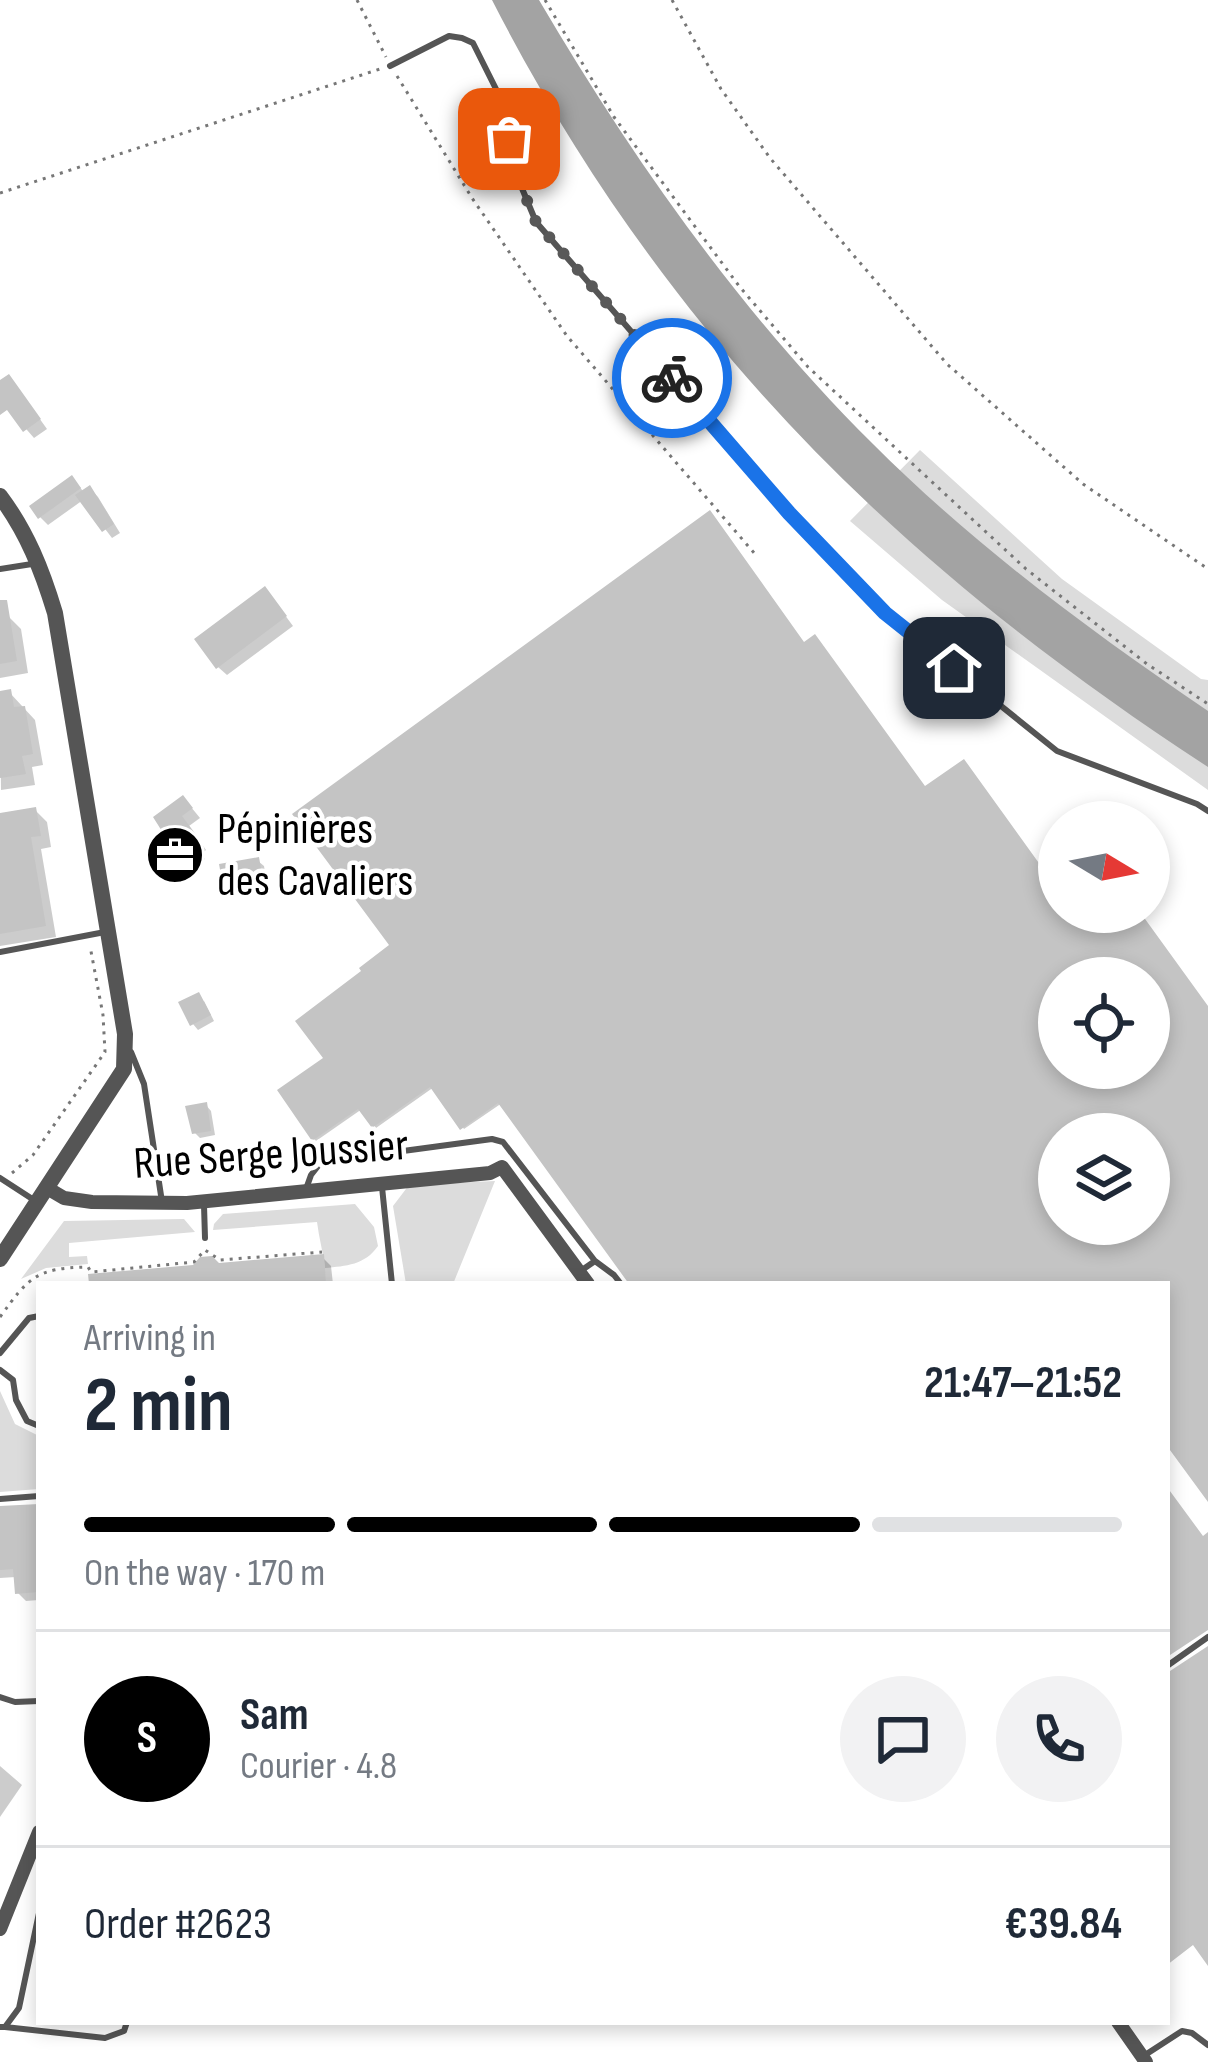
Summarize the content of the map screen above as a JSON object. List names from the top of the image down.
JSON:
{
  "streets": {
    "street": ["Rue Serge Joussier"]
  },
  "places": {
    "office": ["Pépinières des Cavaliers"]
  },
  "north": "right",
  "page": {
    "heading": ["2 min", "Arriving in", "21:47–21:52"],
    "panel": [
      "Sam",
      "Courier · 4.8",
      "Order #2623",
      "€39.84"
    ],
    "bar": "On the way · 170 m",
    "round": "S"
  }
}
